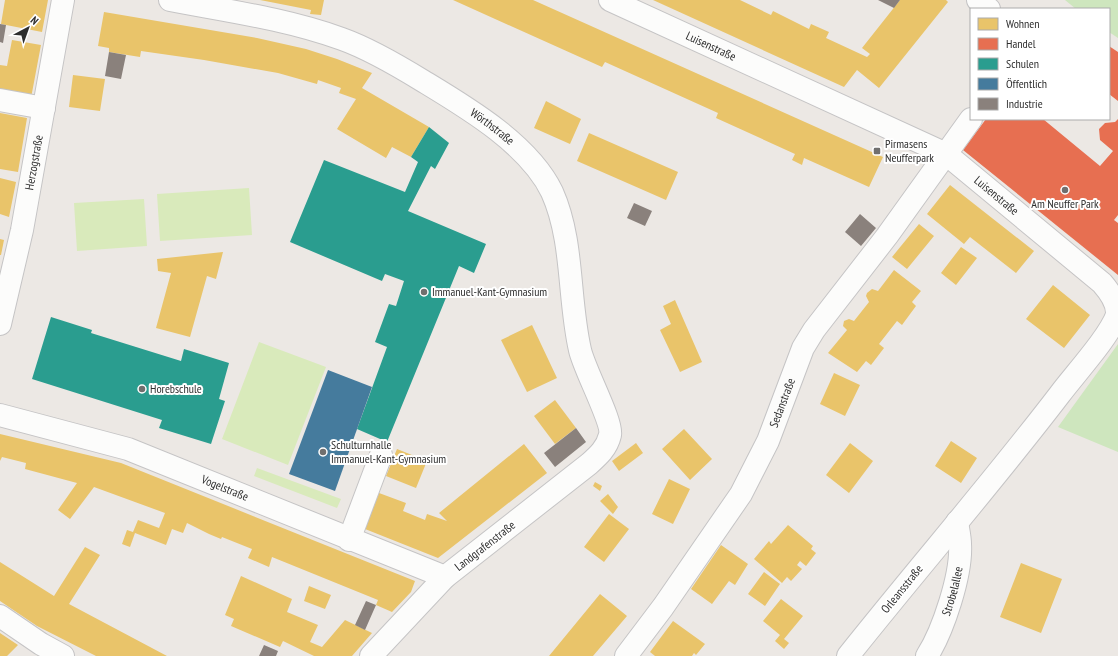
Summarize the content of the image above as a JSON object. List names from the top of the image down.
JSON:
{
  "streets": {
    "street": [
      "Luisenstraße",
      "Wörthstraße",
      "Herzogstraße",
      "Sedanstraße",
      "Vogelstraße",
      "Landgrafenstraße",
      "Orleansstraße",
      "Strobelallee"
    ]
  },
  "crossings": [
    ["Luisenstraße", "Sedanstraße"],
    ["Luisenstraße", "Orleansstraße"],
    ["Luisenstraße", "Strobelallee"],
    ["Wörthstraße", "Landgrafenstraße"],
    ["Vogelstraße", "Landgrafenstraße"],
    ["Orleansstraße", "Strobelallee"]
  ],
  "places": {
    "transit": ["Pirmasens Neufferpark"],
    "other": [
      "Am Neuffer Park",
      "Immanuel-Kant-Gymnasium",
      "Horebschule",
      "Schulturnhalle Immanuel-Kant-Gymnasium"
    ]
  },
  "legend": [
    "Wohnen",
    "Handel",
    "Schulen",
    "Öffentlich",
    "Industrie"
  ],
  "north": "top right"
}
